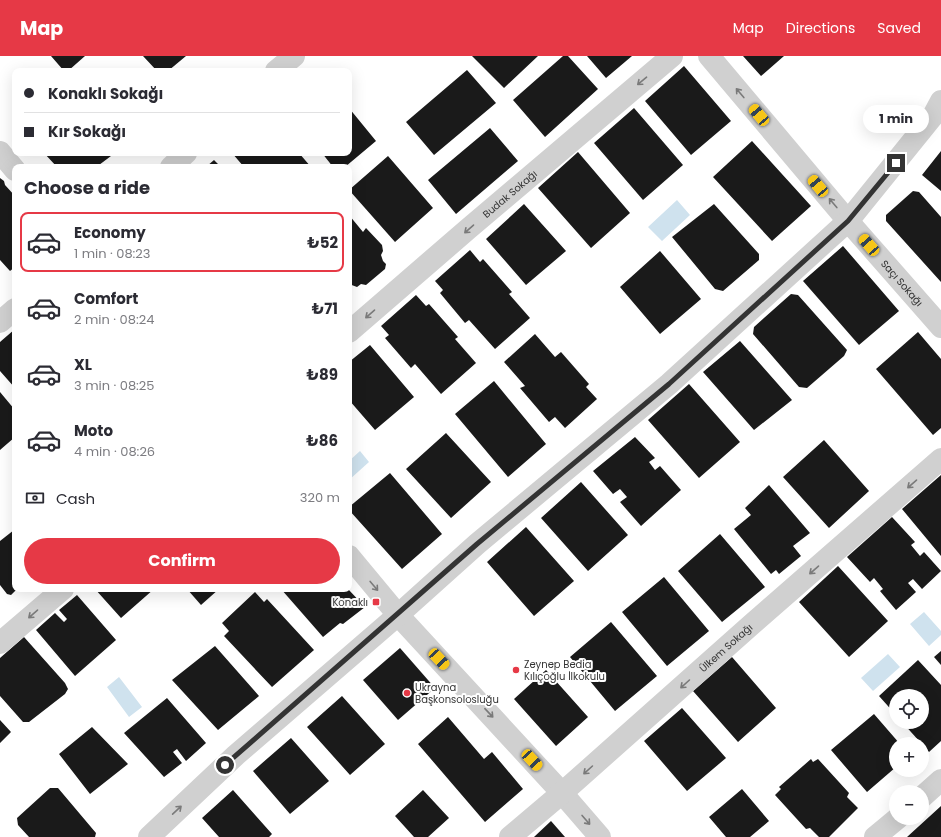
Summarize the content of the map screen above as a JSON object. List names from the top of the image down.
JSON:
{
  "streets": {
    "street": ["Budak Sokağı", "Saçı Sokağı", "Ülkem Sokağı"]
  },
  "one_way": ["Budak Sokağı", "Saçı Sokağı", "Ülkem Sokağı"],
  "places": {
    "transit": ["Konaklı"],
    "other": ["Zeynep Bedia Kılıçoğlu İlkokulu", "Ukrayna Başkonsolosluğu"]
  },
  "page": {
    "header": "Map",
    "nav": ["Map", "Directions", "Saved"],
    "banner": ["Konaklı Sokağı", "Kır Sokağı"],
    "bubble": "1 min",
    "heading": "Choose a ride",
    "list": [
      {
        "name": "Economy",
        "note": "1 min · 08:23",
        "value": "₺52"
      },
      {
        "name": "Comfort",
        "note": "2 min · 08:24",
        "value": "₺71"
      },
      {
        "name": "XL",
        "note": "3 min · 08:25",
        "value": "₺89"
      },
      {
        "name": "Moto",
        "note": "4 min · 08:26",
        "value": "₺86"
      }
    ],
    "pay": ["Cash", "320 m"],
    "buttons": "Confirm",
    "map_buttons": ["+", "−"]
  }
}
